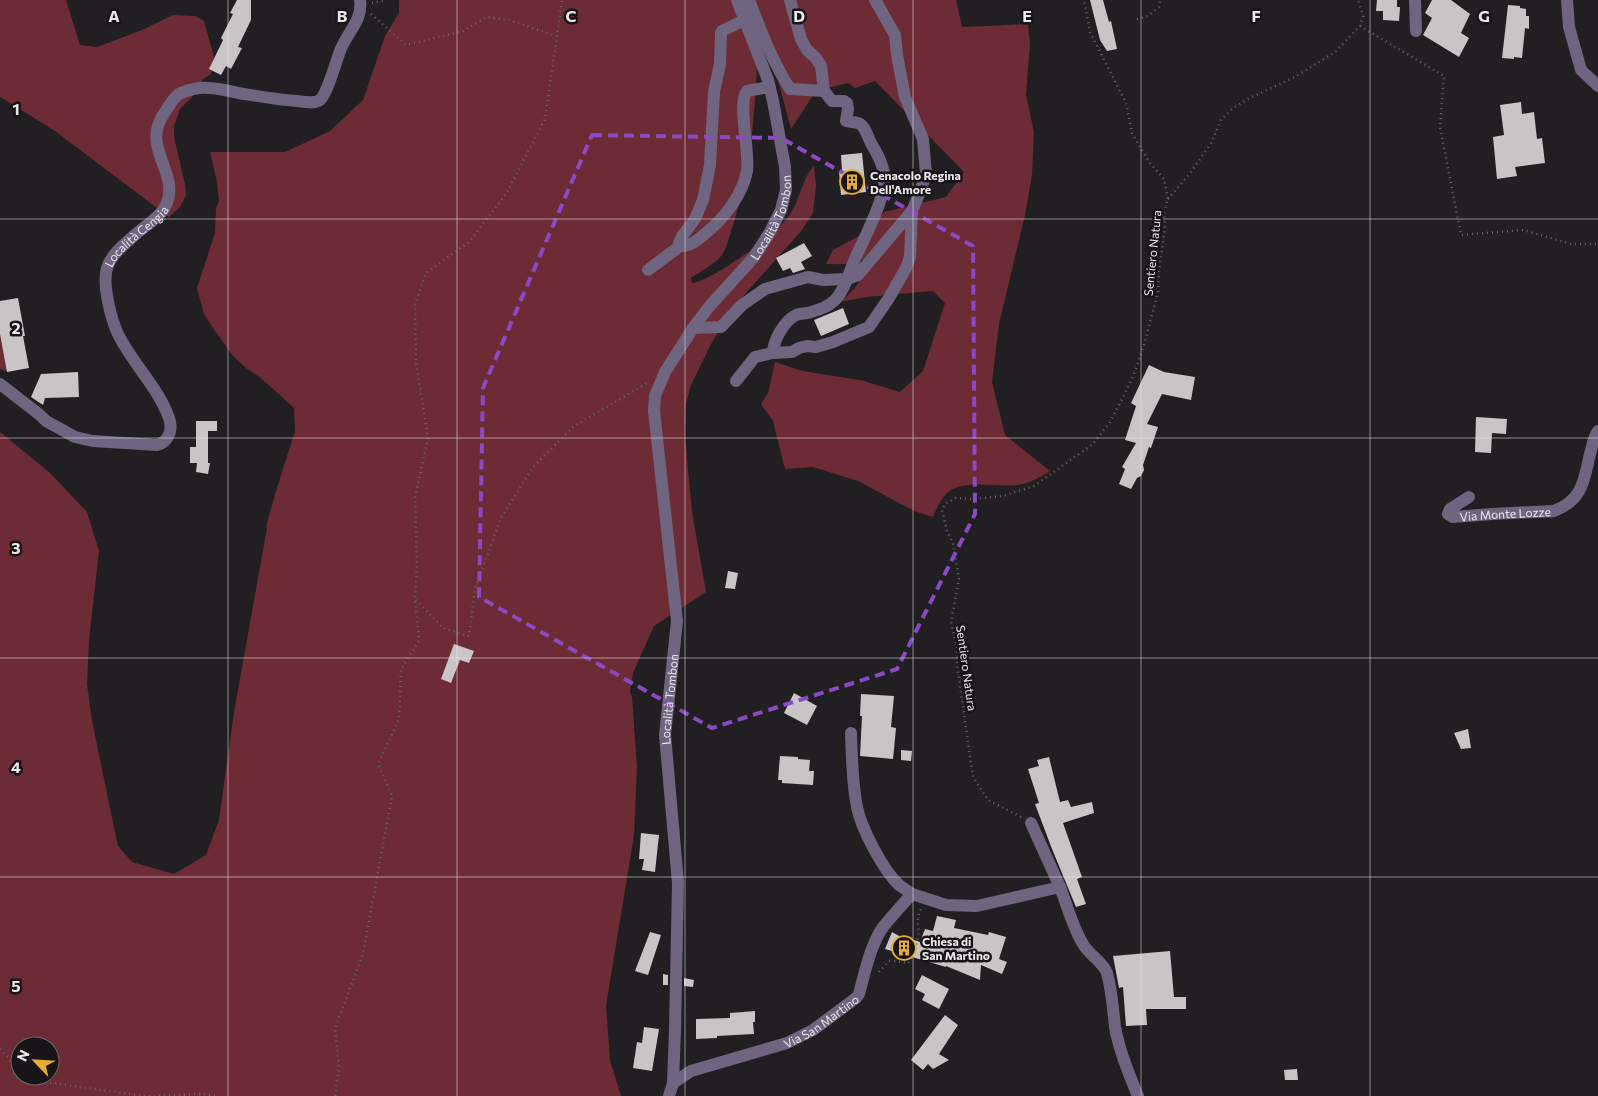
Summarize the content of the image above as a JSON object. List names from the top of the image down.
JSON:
{
  "streets": {
    "street": [
      "Località Tombon",
      "Località Cengia",
      "Via Monte Lozze",
      "Via San Martino"
    ],
    "path": ["Sentiero Natura"]
  },
  "crossings": [
    ["Località Tombon", "Via San Martino"]
  ],
  "places": {
    "building": ["Cenacolo Regina Dell'Amore", "Chiesa di San Martino"]
  },
  "north": "top left",
  "grid": {
    "columns": [
      "A",
      "B",
      "C",
      "D",
      "E",
      "F",
      "G"
    ],
    "rows": [
      "1",
      "2",
      "3",
      "4",
      "5"
    ]
  }
}
